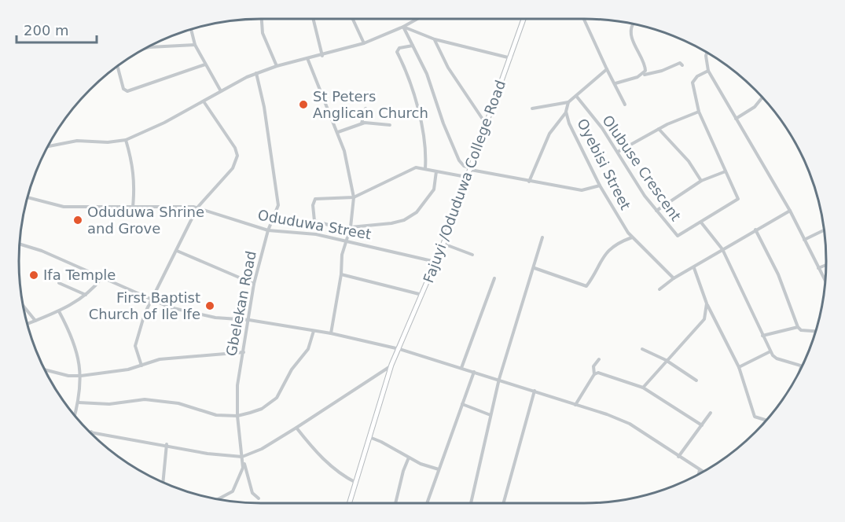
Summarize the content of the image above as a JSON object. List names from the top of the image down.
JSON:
{
  "streets": {
    "main road": ["Fajuyi /Oduduwa College Road"],
    "street": [
      "Oyebisi Street",
      "Olubuse Crescent",
      "Oduduwa Street",
      "Gbelekan Road"
    ]
  },
  "crossings": [
    ["Fajuyi /Oduduwa College Road", "Oduduwa Street"],
    ["Oduduwa Street", "Gbelekan Road"]
  ],
  "places": [
    "St Peters Anglican Church",
    "Oduduwa Shrine and Grove",
    "Ifa Temple",
    "First Baptist Church of Ile Ife"
  ],
  "scale_bar": "200 m"
}
